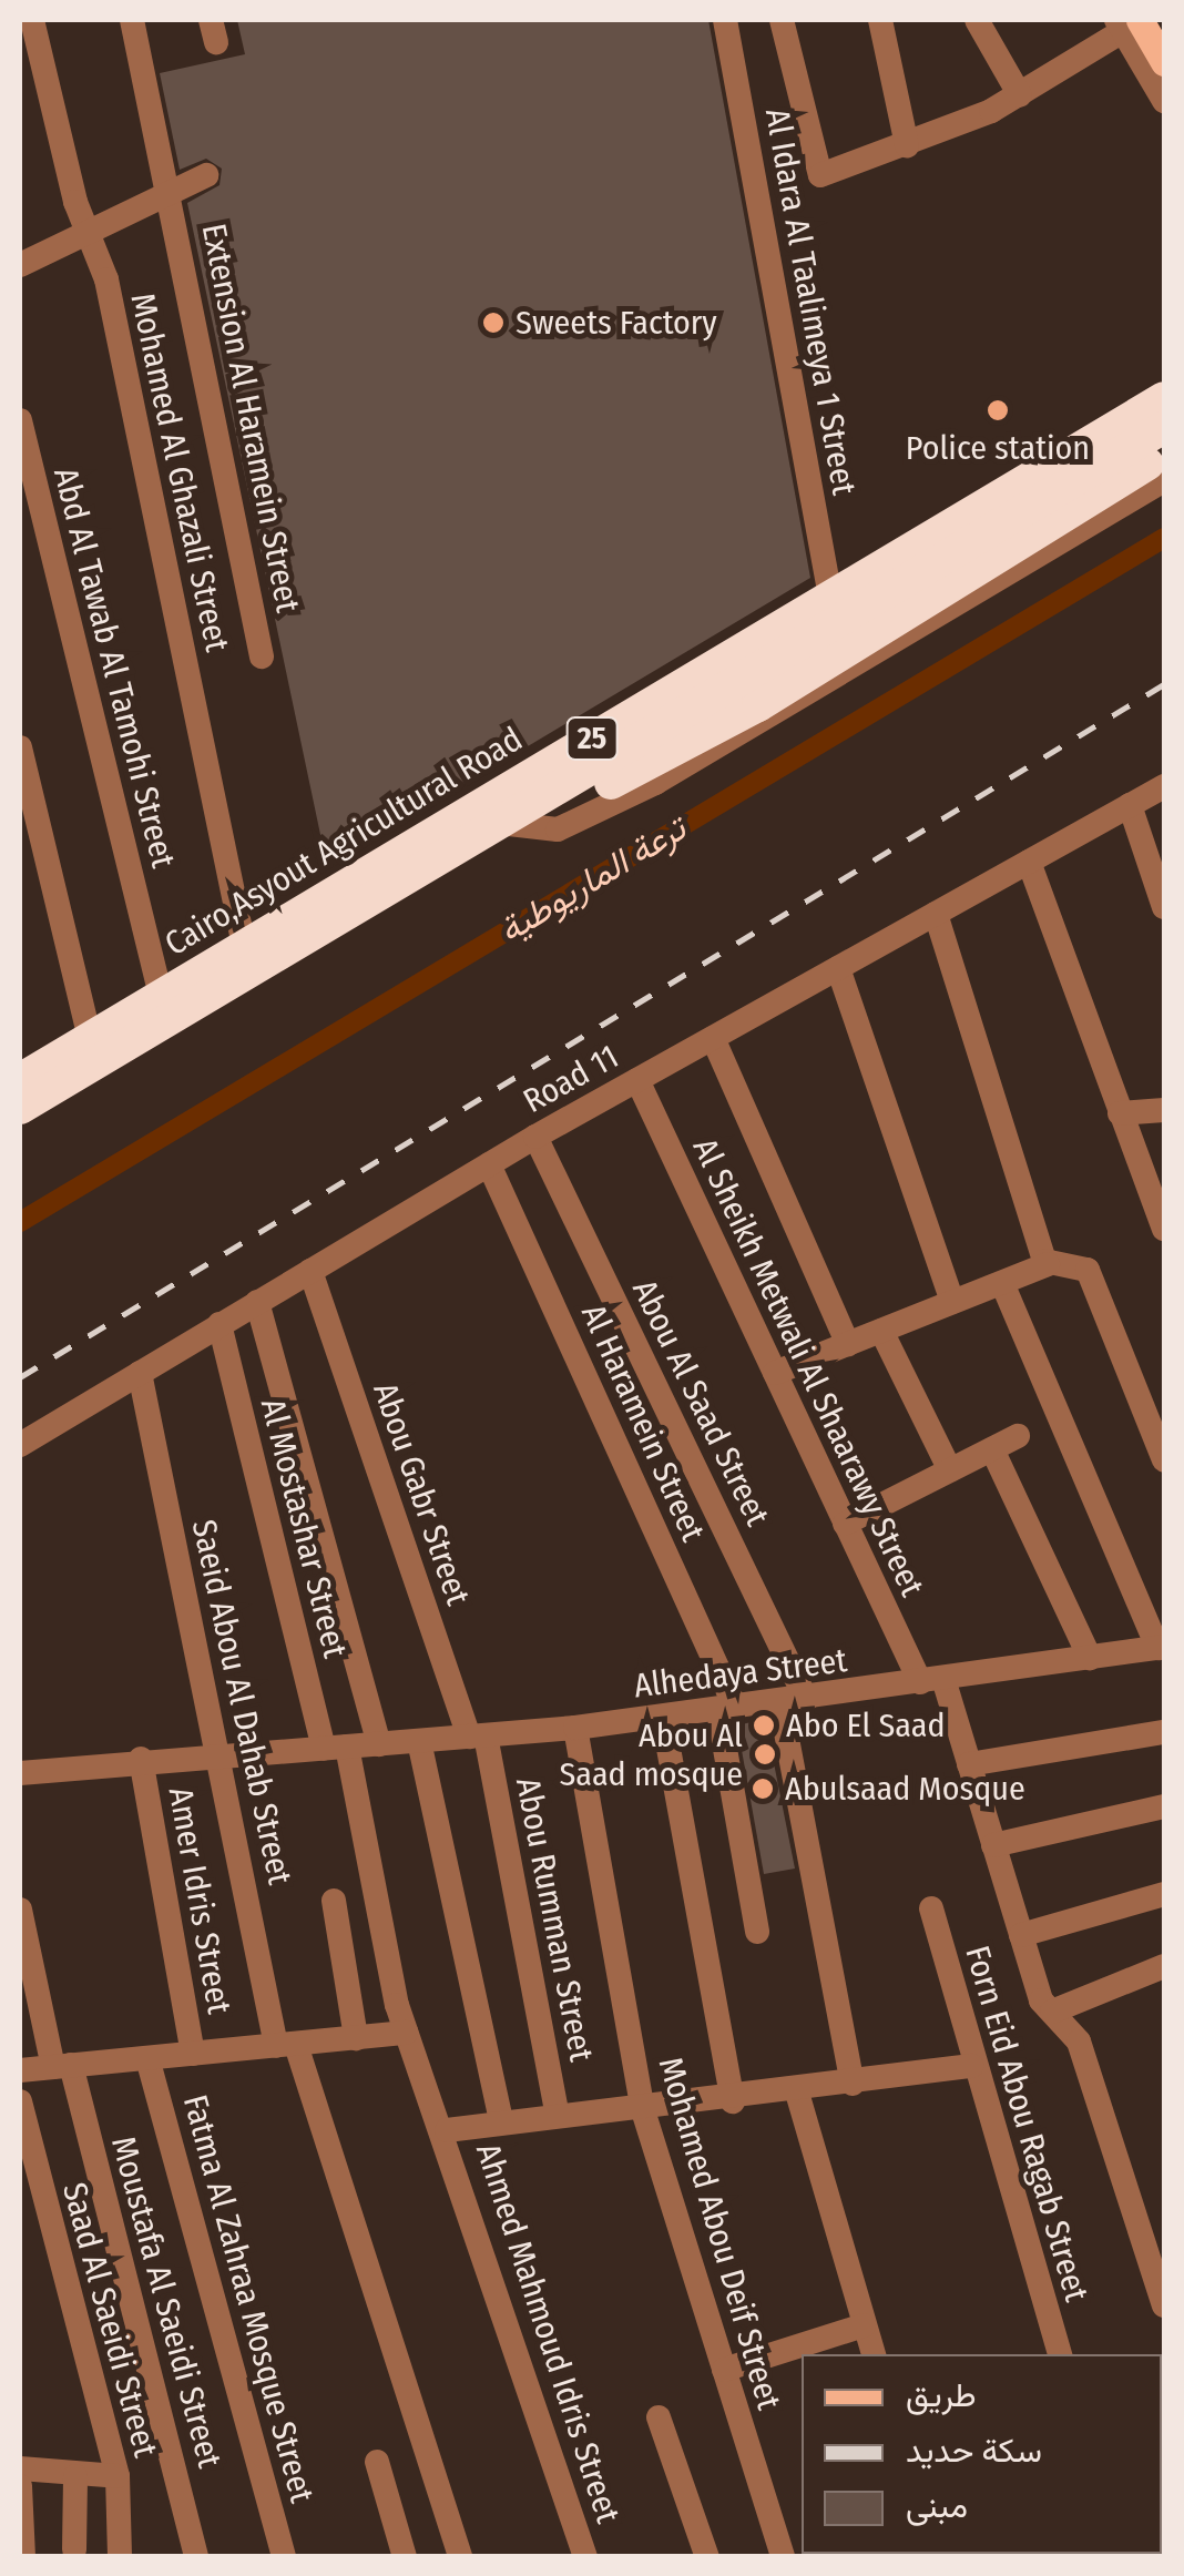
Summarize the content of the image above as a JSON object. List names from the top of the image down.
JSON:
{
  "streets": {
    "highway": ["25", "Cairo,Asyout Agricultural Road"],
    "street": [
      "Al Idara Al Taalimeya 1 Street",
      "Extension Al Haramein Street",
      "Mohamed Al Ghazali Street",
      "Abd Al Tawab Al Tamohi Street",
      "Road 11",
      "Al Sheikh Metwali Al Shaarawy Street",
      "Abou Al Saad Street",
      "Al Haramein Street",
      "Abou Gabr Street",
      "Al Mostashar Street",
      "Alhedaya Street",
      "Saeid Abou Al Dahab Street",
      "Amer Idris Street",
      "Abou Rumman Street",
      "Forn Eid Abou Ragab Street",
      "Mohamed Abou Deif Street",
      "Fatma Al Zahraa Mosque Street",
      "Moustafa Al Saeidi Street",
      "Saad Al Saeidi Street",
      "Ahmed Mahmoud Idris Street"
    ]
  },
  "crossings": [
    ["Al Idara Al Taalimeya 1 Street", "Cairo,Asyout Agricultural Road"],
    ["Mohamed Al Ghazali Street", "Cairo,Asyout Agricultural Road"],
    ["Abd Al Tawab Al Tamohi Street", "Cairo,Asyout Agricultural Road"],
    ["Road 11", "Al Sheikh Metwali Al Shaarawy Street"],
    ["Road 11", "Abou Al Saad Street"],
    ["Road 11", "Al Haramein Street"],
    ["Road 11", "Abou Gabr Street"],
    ["Road 11", "Al Mostashar Street"],
    ["Road 11", "Saeid Abou Al Dahab Street"],
    ["Al Sheikh Metwali Al Shaarawy Street", "Alhedaya Street"],
    ["Abou Al Saad Street", "Alhedaya Street"],
    ["Al Haramein Street", "Alhedaya Street"],
    ["Abou Gabr Street", "Alhedaya Street"],
    ["Abou Gabr Street", "Abou Rumman Street"],
    ["Al Mostashar Street", "Alhedaya Street"],
    ["Al Mostashar Street", "Ahmed Mahmoud Idris Street"],
    ["Alhedaya Street", "Saeid Abou Al Dahab Street"],
    ["Alhedaya Street", "Amer Idris Street"],
    ["Alhedaya Street", "Abou Rumman Street"],
    ["Alhedaya Street", "Mohamed Abou Deif Street"]
  ],
  "water": ["ترعة الماريوطية"],
  "places": [
    "Sweets Factory",
    "Police station",
    "Abo El Saad",
    "Abou Al Saad mosque",
    "Abulsaad Mosque"
  ],
  "legend": ["طريق", "سكة حديد", "مبنى"]
}
